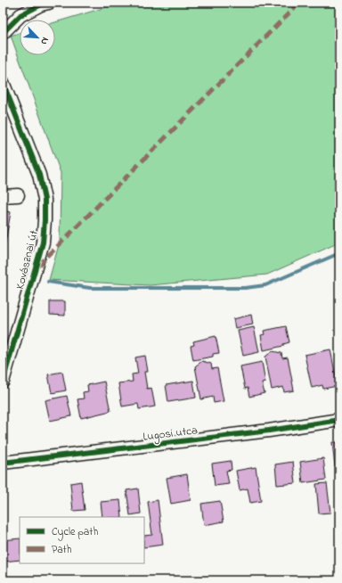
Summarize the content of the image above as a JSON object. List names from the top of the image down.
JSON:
{
  "streets": {
    "street": ["Kovásznai út", "Lugosi utca"]
  },
  "legend": ["Cycle path", "Path"],
  "north": "bottom right"
}
